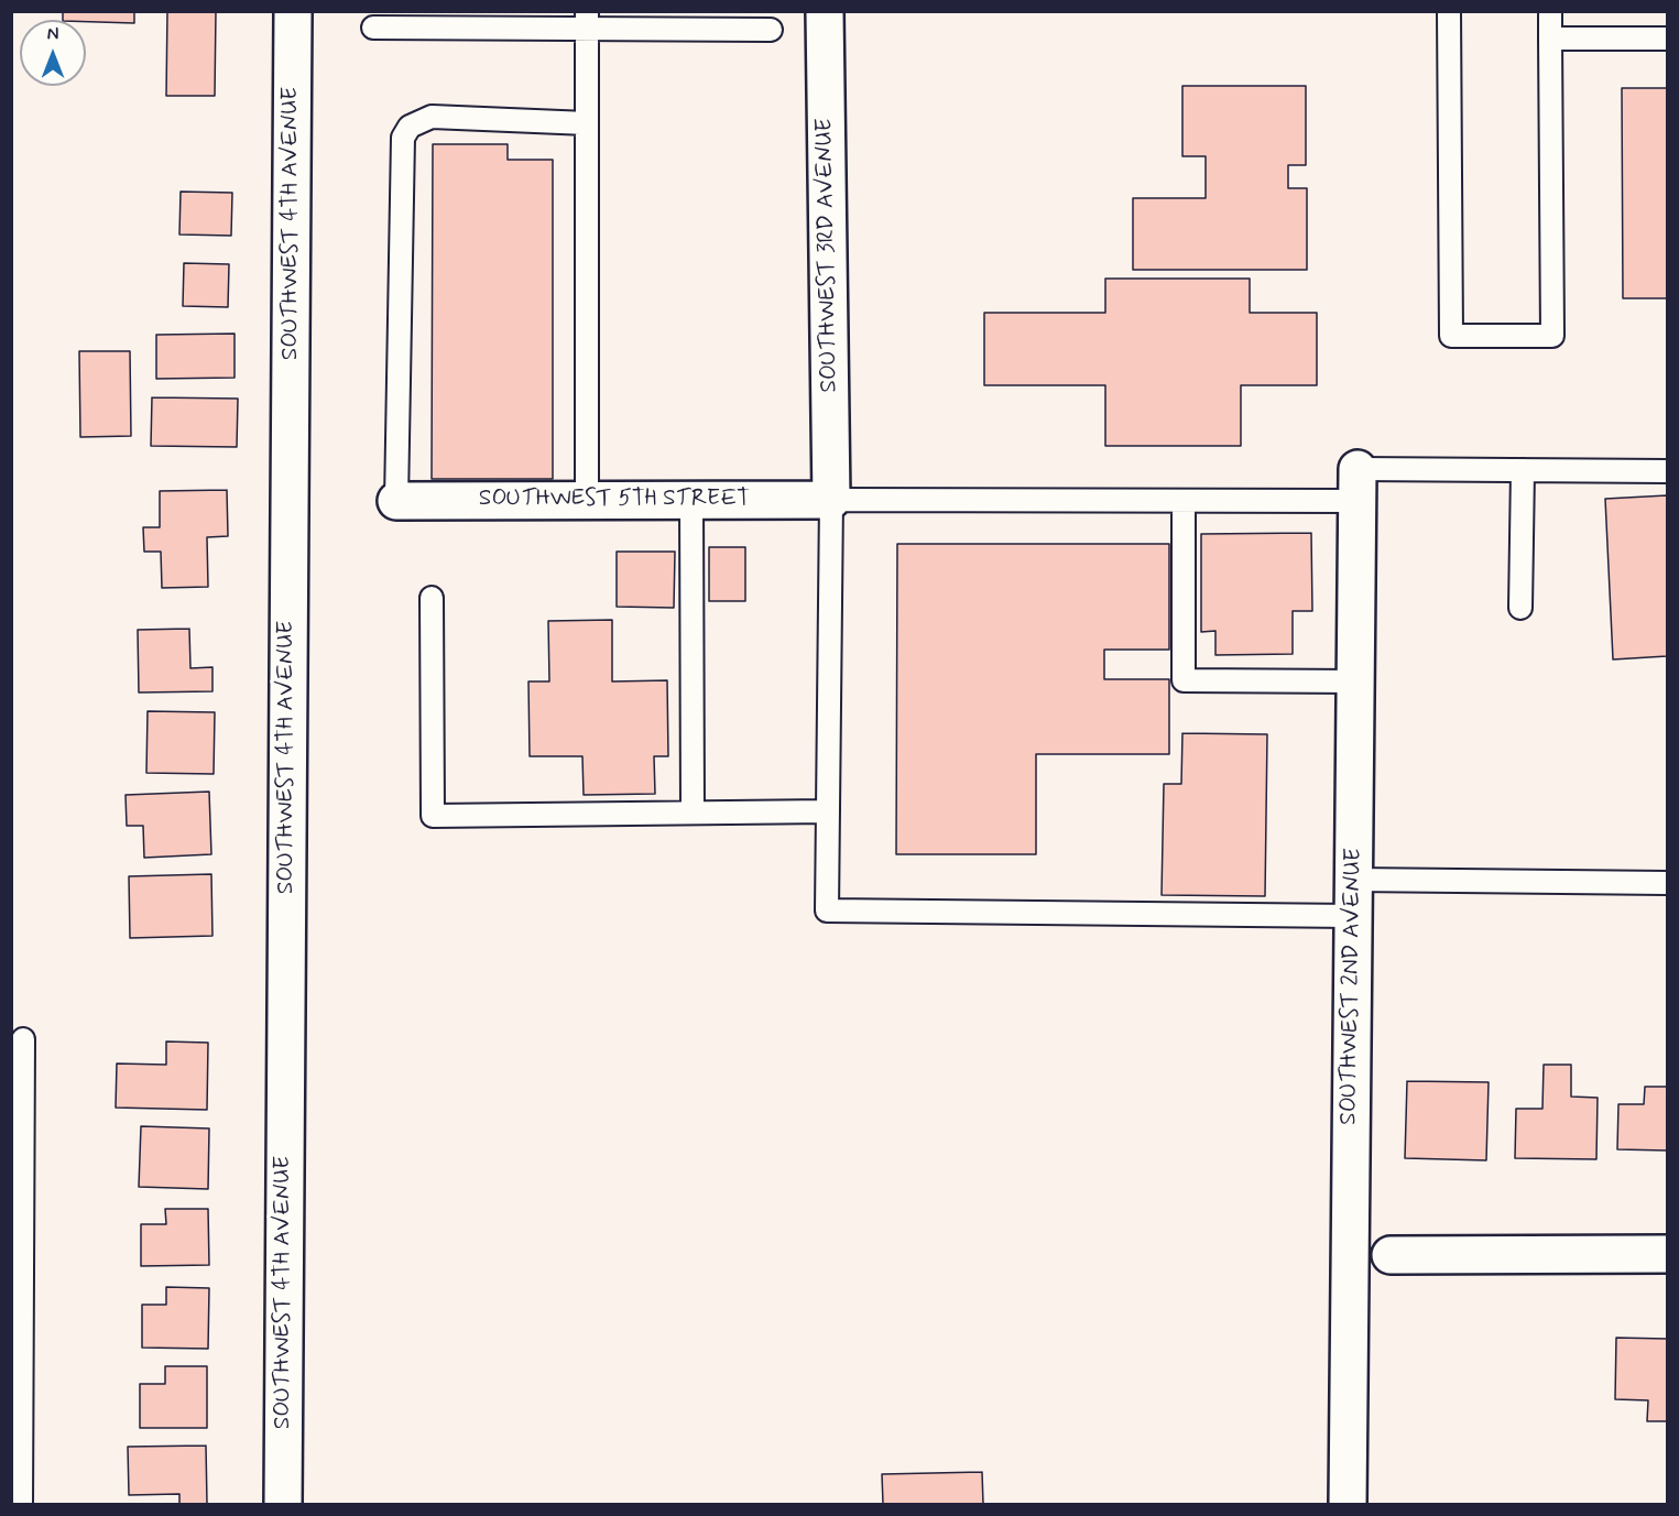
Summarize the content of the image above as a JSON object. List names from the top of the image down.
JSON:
{
  "streets": {
    "street": [
      "SOUTHWEST 4TH AVENUE",
      "SOUTHWEST 3RD AVENUE",
      "SOUTHWEST 5TH STREET",
      "SOUTHWEST 2ND AVENUE"
    ]
  },
  "crossings": [
    ["SOUTHWEST 3RD AVENUE", "SOUTHWEST 5TH STREET"]
  ],
  "north": "top"
}
